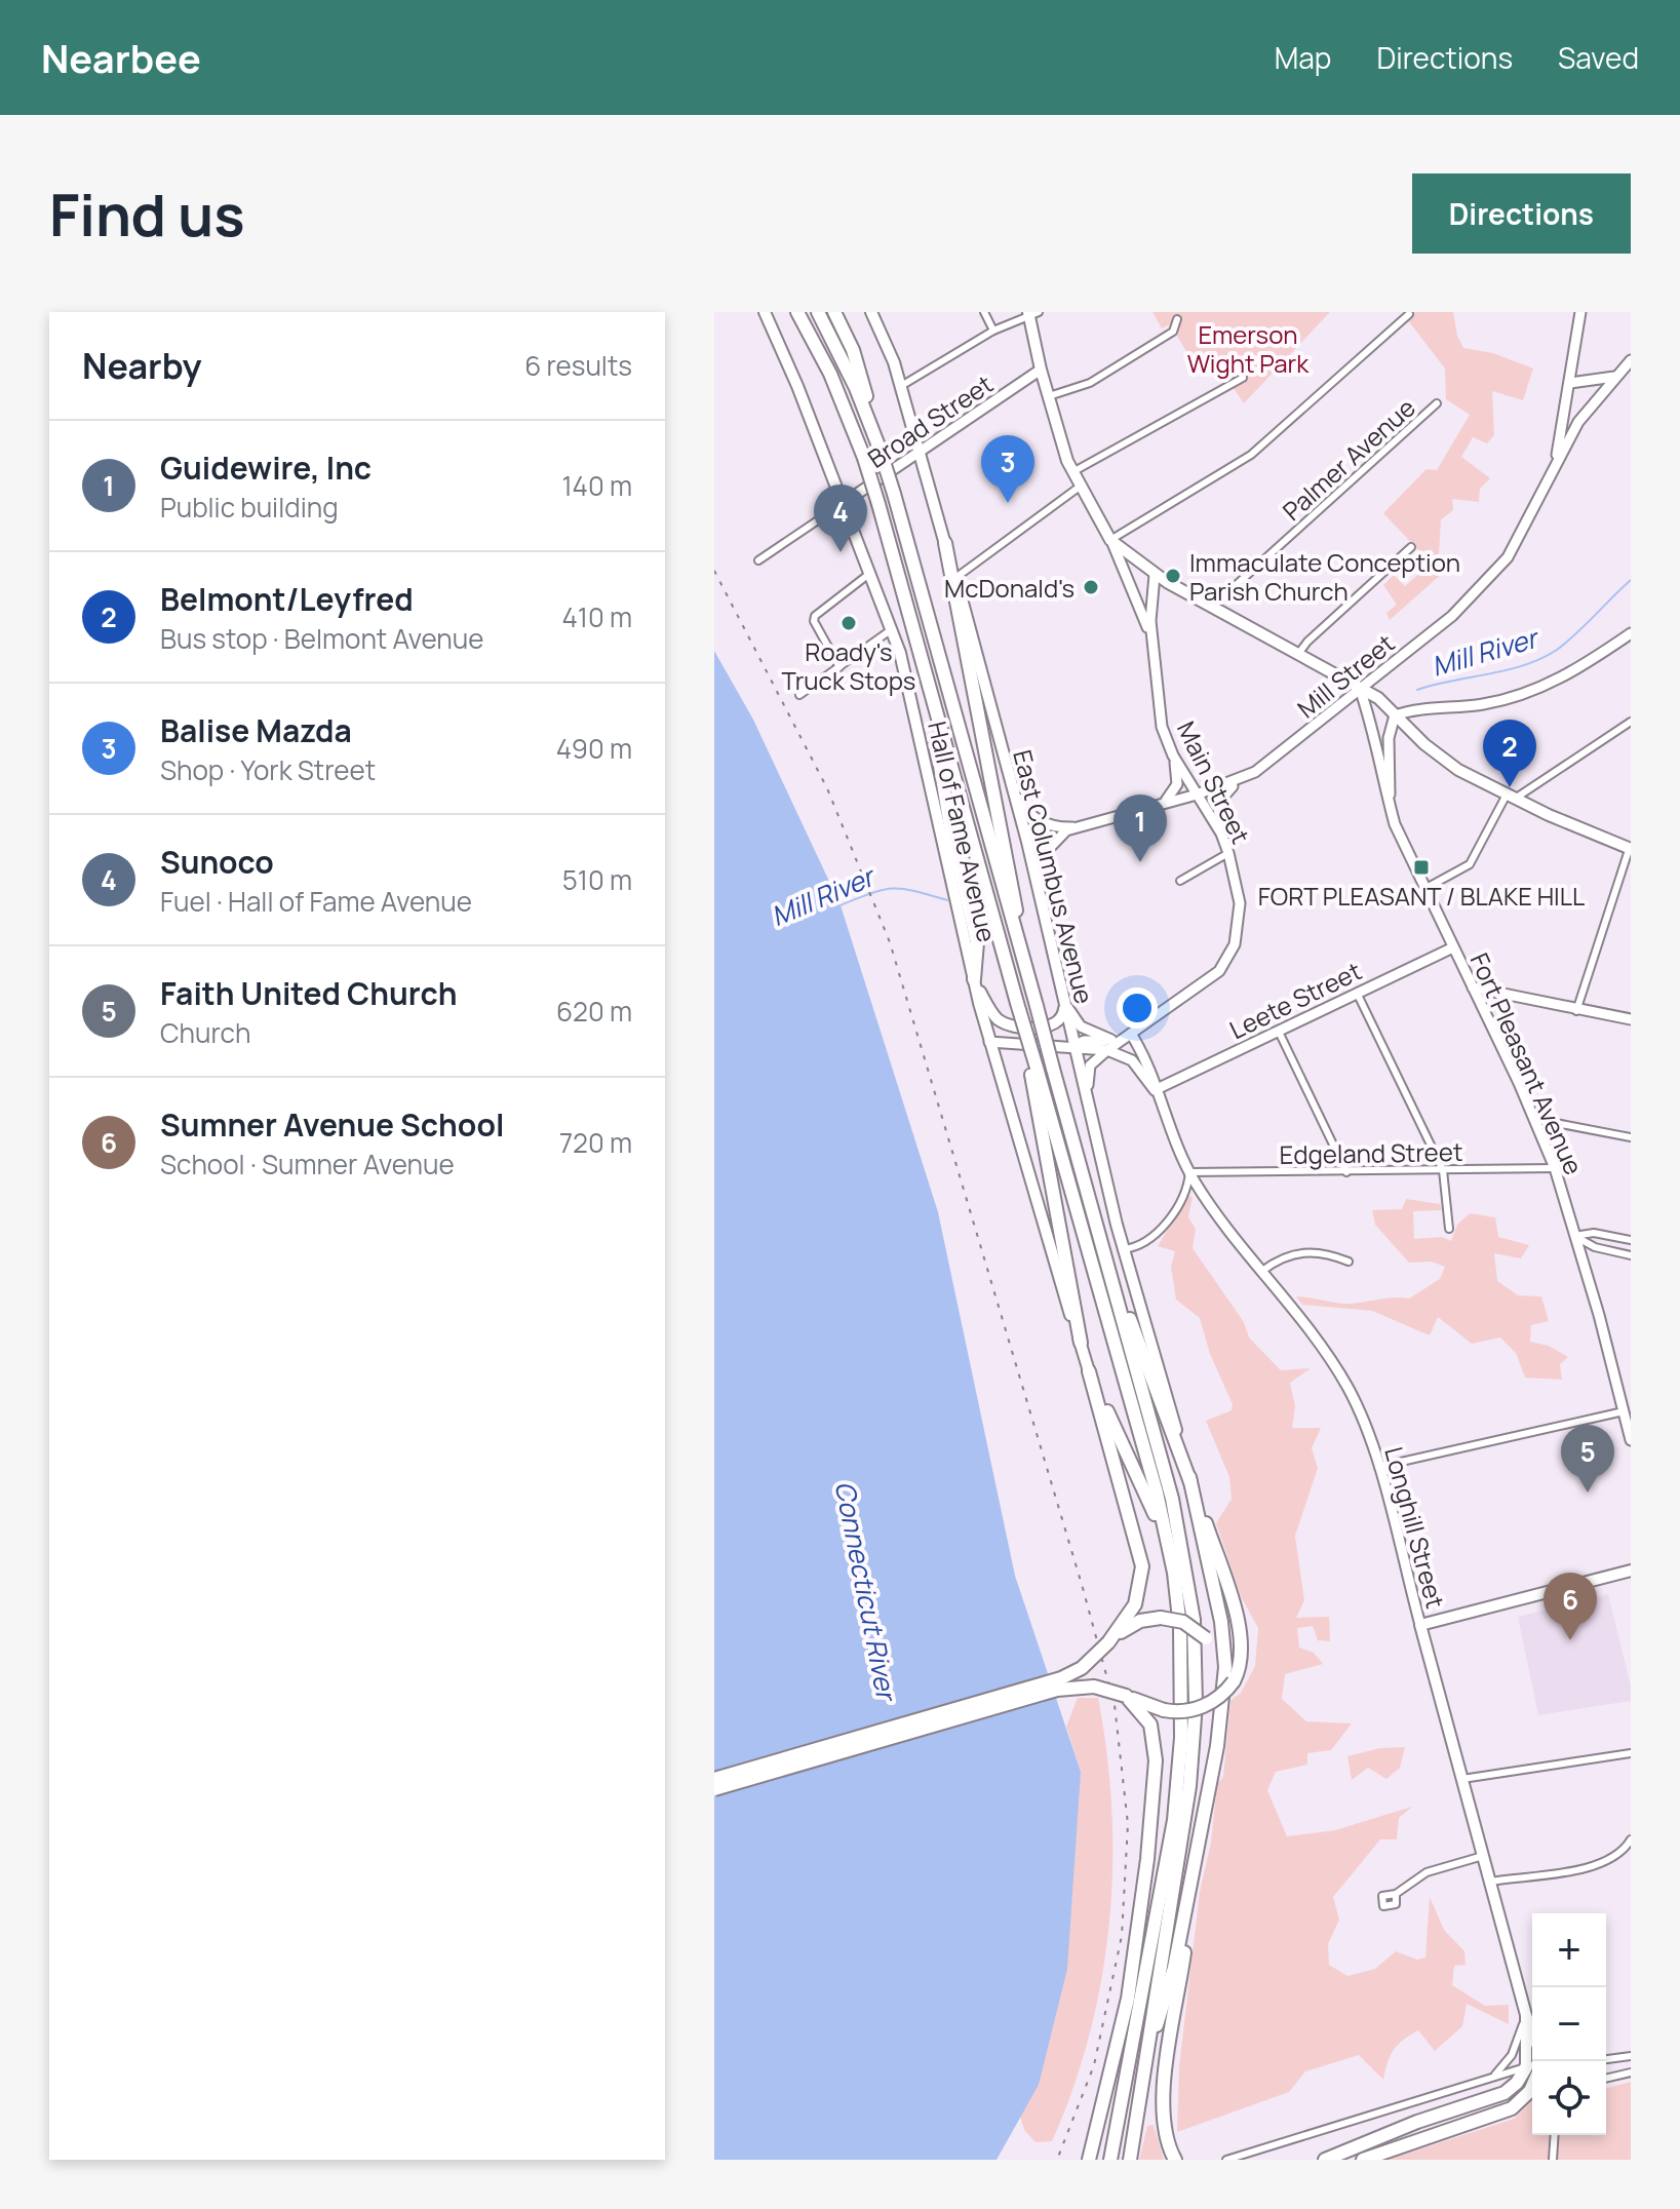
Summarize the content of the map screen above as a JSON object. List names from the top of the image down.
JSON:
{
  "streets": {
    "main road": [
      "Main Street",
      "Hall of Fame Avenue",
      "East Columbus Avenue",
      "Longhill Street"
    ],
    "street": [
      "Broad Street",
      "Palmer Avenue",
      "Mill Street",
      "Leete Street",
      "Fort Pleasant Avenue",
      "Edgeland Street"
    ]
  },
  "crossings": [
    ["Broad Street", "Main Street"],
    ["Broad Street", "Hall of Fame Avenue"],
    ["Broad Street", "East Columbus Avenue"],
    ["Mill Street", "Main Street"],
    ["Mill Street", "East Columbus Avenue"],
    ["Mill Street", "Fort Pleasant Avenue"],
    ["Mill Street", "Longhill Street"],
    ["Main Street", "East Columbus Avenue"],
    ["Main Street", "Longhill Street"],
    ["East Columbus Avenue", "Longhill Street"],
    ["Leete Street", "Fort Pleasant Avenue"],
    ["Leete Street", "Longhill Street"],
    ["Fort Pleasant Avenue", "Edgeland Street"],
    ["Edgeland Street", "Longhill Street"]
  ],
  "water": ["Mill River", "Connecticut River"],
  "parks": ["Emerson Wight Park"],
  "places": {
    "other": ["Immaculate Conception Parish Church", "McDonald's", "Roady's Truck Stops"],
    "transit": ["FORT PLEASANT / BLAKE HILL"]
  },
  "page": {
    "header": "Nearbee",
    "nav": ["Map", "Directions", "Saved"],
    "buttons": "Directions",
    "title": "Find us",
    "heading": ["Nearby", "6 results"],
    "list": [
      {
        "mark": "1",
        "name": "Guidewire, Inc",
        "note": "Public building",
        "value": "140 m"
      },
      {
        "mark": "2",
        "name": "Belmont/Leyfred",
        "note": "Bus stop · Belmont Avenue",
        "value": "410 m"
      },
      {
        "mark": "3",
        "name": "Balise Mazda",
        "note": "Shop · York Street",
        "value": "490 m"
      },
      {
        "mark": "4",
        "name": "Sunoco",
        "note": "Fuel · Hall of Fame Avenue",
        "value": "510 m"
      },
      {
        "mark": "5",
        "name": "Faith United Church",
        "note": "Church",
        "value": "620 m"
      },
      {
        "mark": "6",
        "name": "Sumner Avenue School",
        "note": "School · Sumner Avenue",
        "value": "720 m"
      }
    ],
    "pins": [
      "3",
      "4",
      "2",
      "1",
      "5",
      "6"
    ],
    "map_buttons": ["+", "−"]
  }
}
